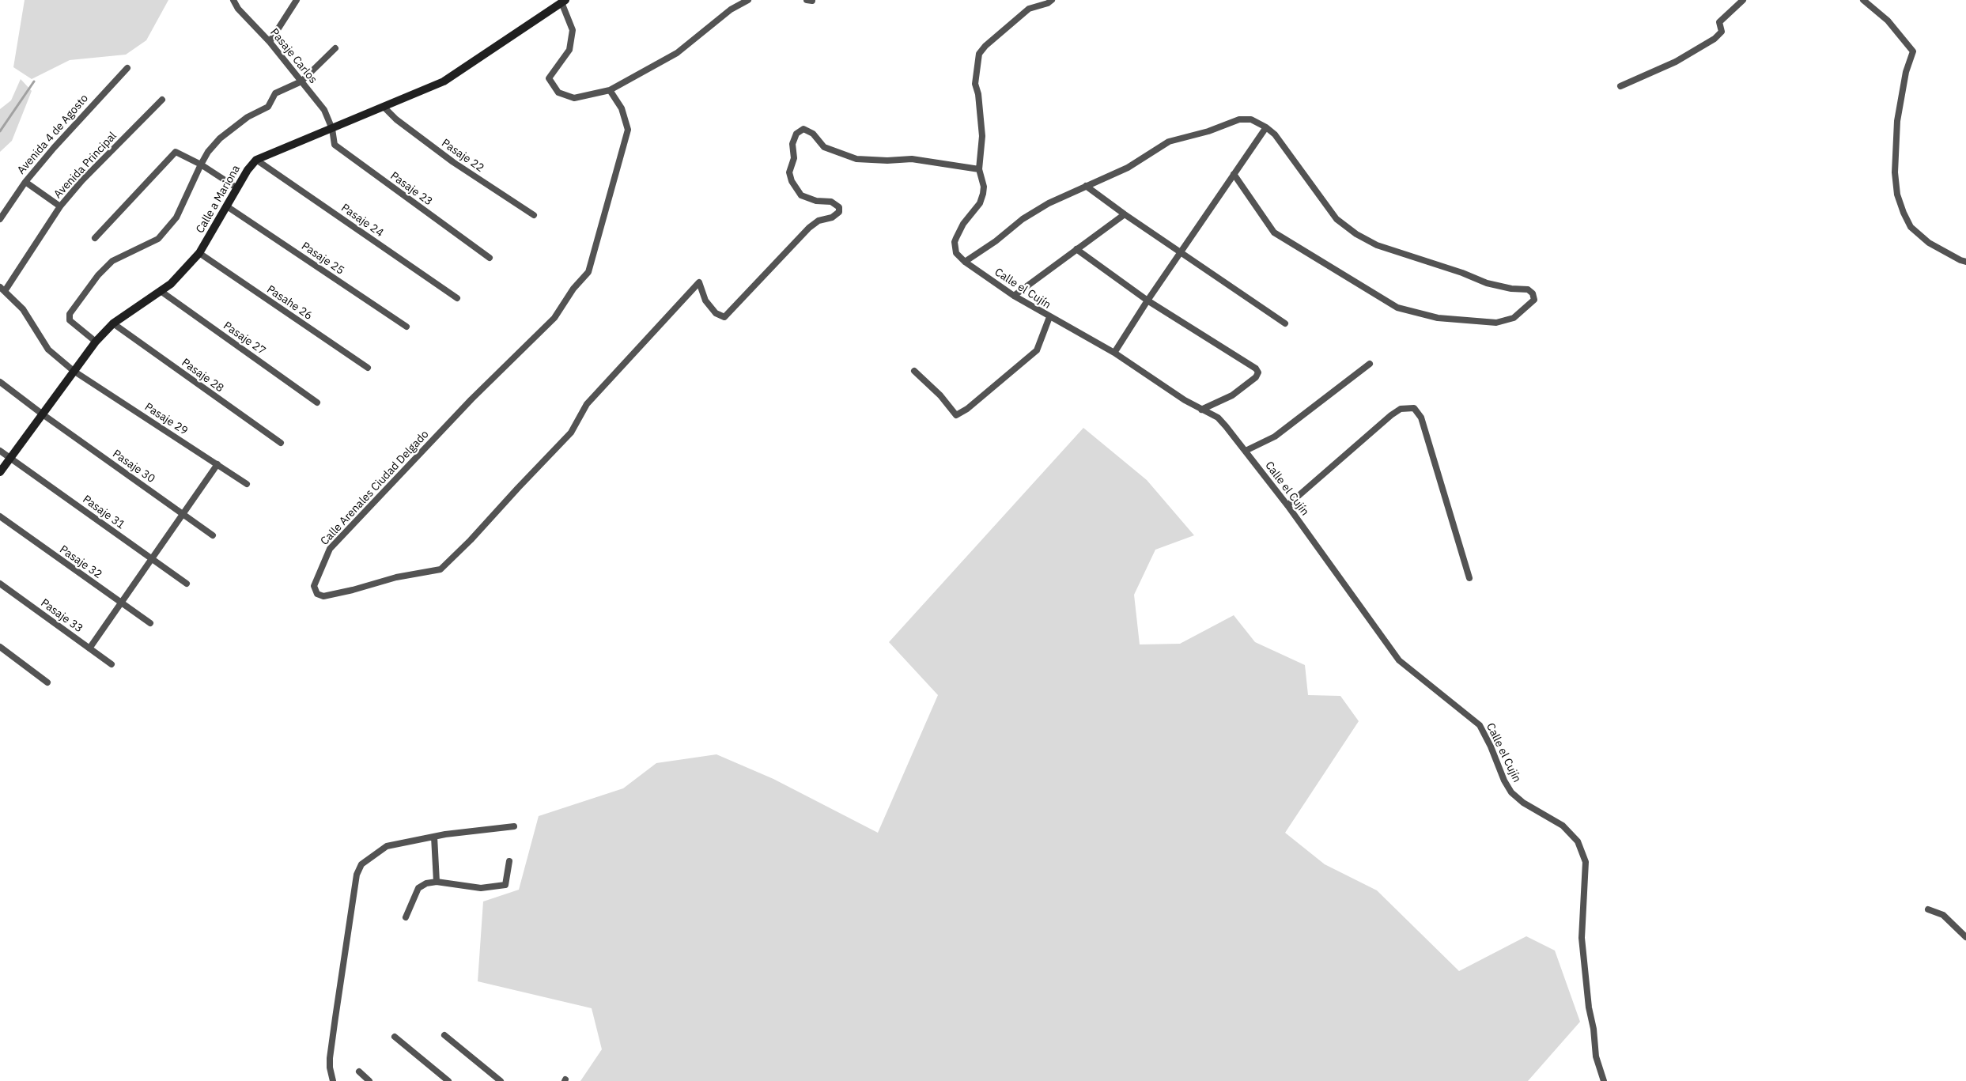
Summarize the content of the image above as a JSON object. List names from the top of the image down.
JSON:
{
  "streets": {
    "main road": ["Calle a Mariona"],
    "street": [
      "Pasaje Carlos",
      "Avenida 4 de Agosto",
      "Pasaje 22",
      "Avenida Principal",
      "Pasaje 23",
      "Pasaje 24",
      "Pasaje 25",
      "Calle el Cujín",
      "Pasahe 26",
      "Pasaje 27",
      "Pasaje 28",
      "Pasaje 29",
      "Pasaje 30",
      "Calle Arenales Ciudad Delgado",
      "Pasaje 31",
      "Pasaje 32",
      "Pasaje 33"
    ]
  },
  "crossings": [
    ["Pasaje Carlos", "Pasaje 23"],
    ["Avenida Principal", "Pasaje 29"],
    ["Calle a Mariona", "Pasaje 24"],
    ["Calle a Mariona", "Pasaje 25"],
    ["Calle a Mariona", "Pasahe 26"],
    ["Calle a Mariona", "Pasaje 27"],
    ["Calle a Mariona", "Pasaje 28"],
    ["Calle a Mariona", "Pasaje 29"],
    ["Calle a Mariona", "Pasaje 30"],
    ["Calle a Mariona", "Pasaje 31"],
    ["Calle el Cujín", "Calle Arenales Ciudad Delgado"]
  ]
}
